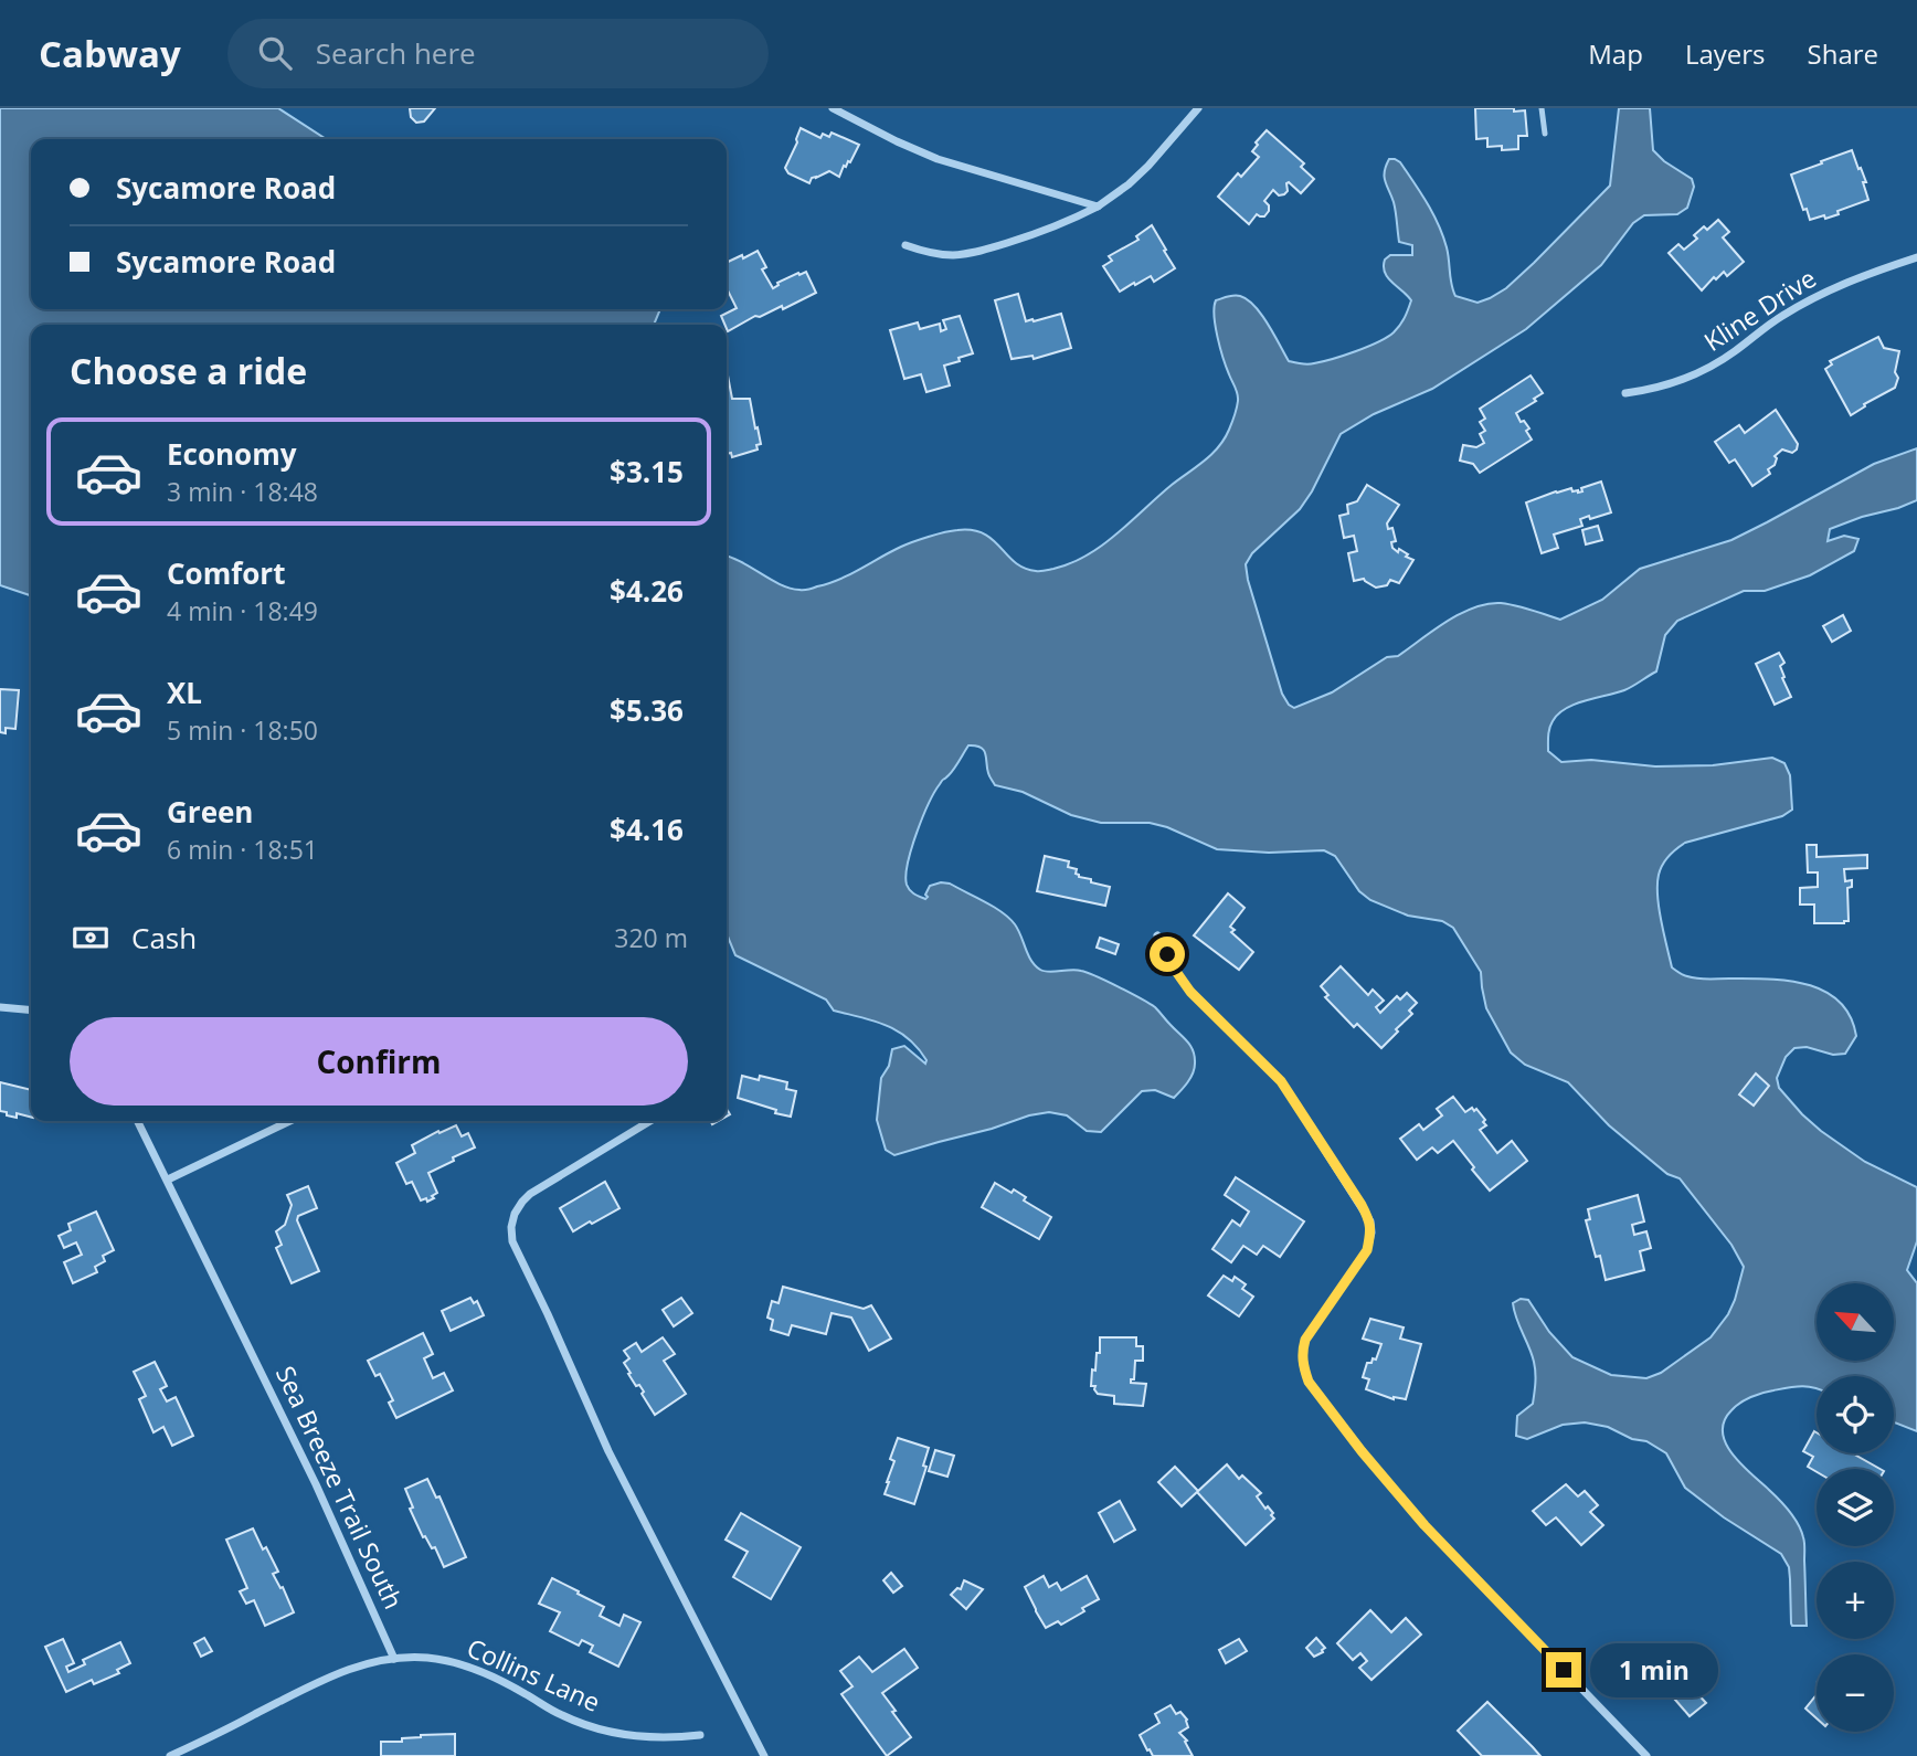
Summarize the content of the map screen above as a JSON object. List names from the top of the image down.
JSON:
{
  "streets": {
    "street": ["Kline Drive", "Sea Breeze Trail South", "Collins Lane"]
  },
  "crossings": [
    ["Sea Breeze Trail South", "Collins Lane"]
  ],
  "north": "top left",
  "page": {
    "header": "Cabway",
    "search": "Search here",
    "nav": ["Map", "Layers", "Share"],
    "banner": ["Sycamore Road", "Sycamore Road"],
    "heading": "Choose a ride",
    "list": [
      {
        "name": "Economy",
        "note": "3 min · 18:48",
        "value": "$3.15"
      },
      {
        "name": "Comfort",
        "note": "4 min · 18:49",
        "value": "$4.26"
      },
      {
        "name": "XL",
        "note": "5 min · 18:50",
        "value": "$5.36"
      },
      {
        "name": "Green",
        "note": "6 min · 18:51",
        "value": "$4.16"
      }
    ],
    "pay": ["Cash", "320 m"],
    "buttons": "Confirm",
    "map_buttons": ["+", "−"],
    "bubble": "1 min"
  }
}
